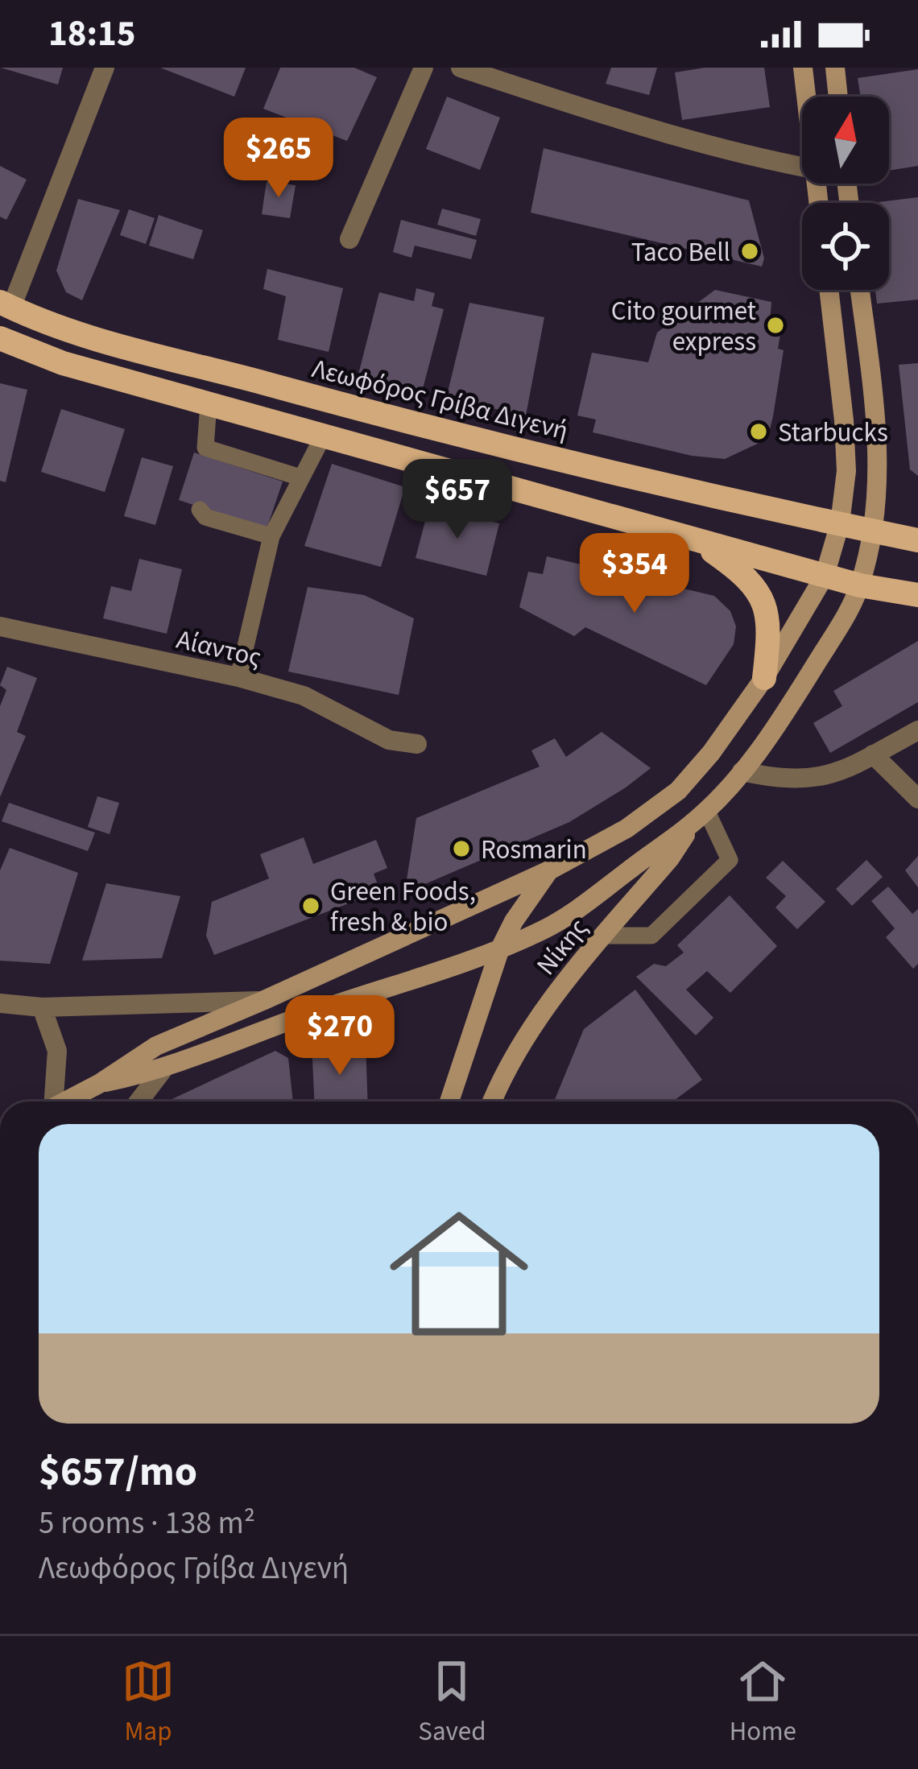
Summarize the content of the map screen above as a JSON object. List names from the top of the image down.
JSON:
{
  "streets": {
    "main road": ["Λεωφόρος Γρίβα Διγενή", "Νίκης"],
    "street": ["Αίαντος"]
  },
  "places": [
    "Taco Bell",
    "Cito gourmet express",
    "Starbucks",
    "Rosmarin",
    "Green Foods, fresh & bio"
  ],
  "north": "top",
  "page": {
    "status": "18:15",
    "price": [
      "$265",
      "$657",
      "$354",
      "$270"
    ],
    "list": [
      {
        "name": "$657/mo",
        "note": "5 rooms · 138 m² · Λεωφόρος Γρίβα Διγενή"
      }
    ],
    "tabs": ["Map", "Saved", "Home"]
  }
}
